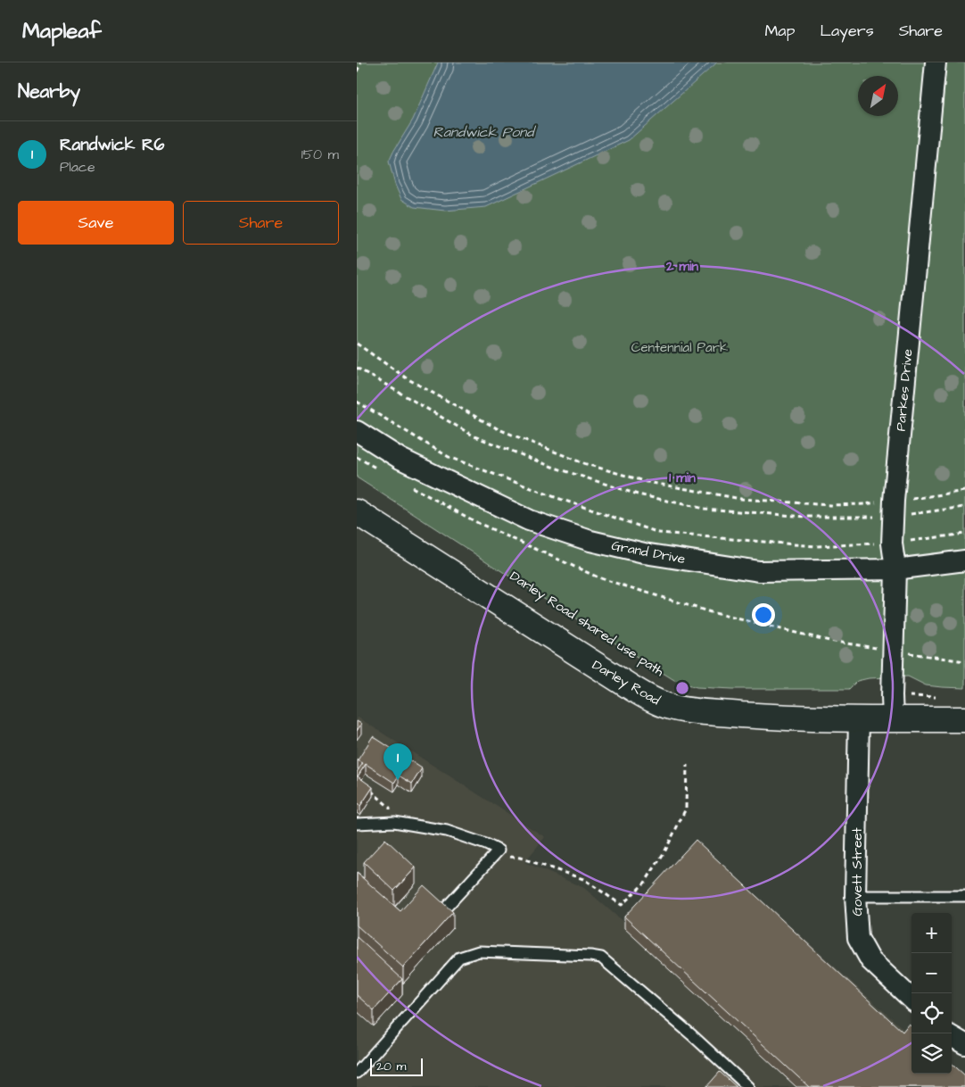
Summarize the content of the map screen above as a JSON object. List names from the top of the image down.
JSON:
{
  "streets": {
    "main road": ["Darley Road"],
    "street": ["Parkes Drive", "Grand Drive", "Govett Street"]
  },
  "crossings": [
    ["Parkes Drive", "Grand Drive"],
    ["Parkes Drive", "Darley Road"],
    ["Darley Road", "Govett Street"]
  ],
  "water": ["Randwick Pond"],
  "parks": ["Centennial Park"],
  "scale_bar": "20 m",
  "north": "top right",
  "page": {
    "header": "Mapleaf",
    "nav": ["Map", "Layers", "Share"],
    "heading": "Nearby",
    "list": [
      {
        "mark": "1",
        "name": "Randwick R6",
        "note": "Place",
        "value": "150 m"
      }
    ],
    "buttons": ["Save", "Share"],
    "pins": "1",
    "map_buttons": ["+", "−"],
    "scale": "20 m"
  },
  "rings": ["2 min", "1 min"]
}
